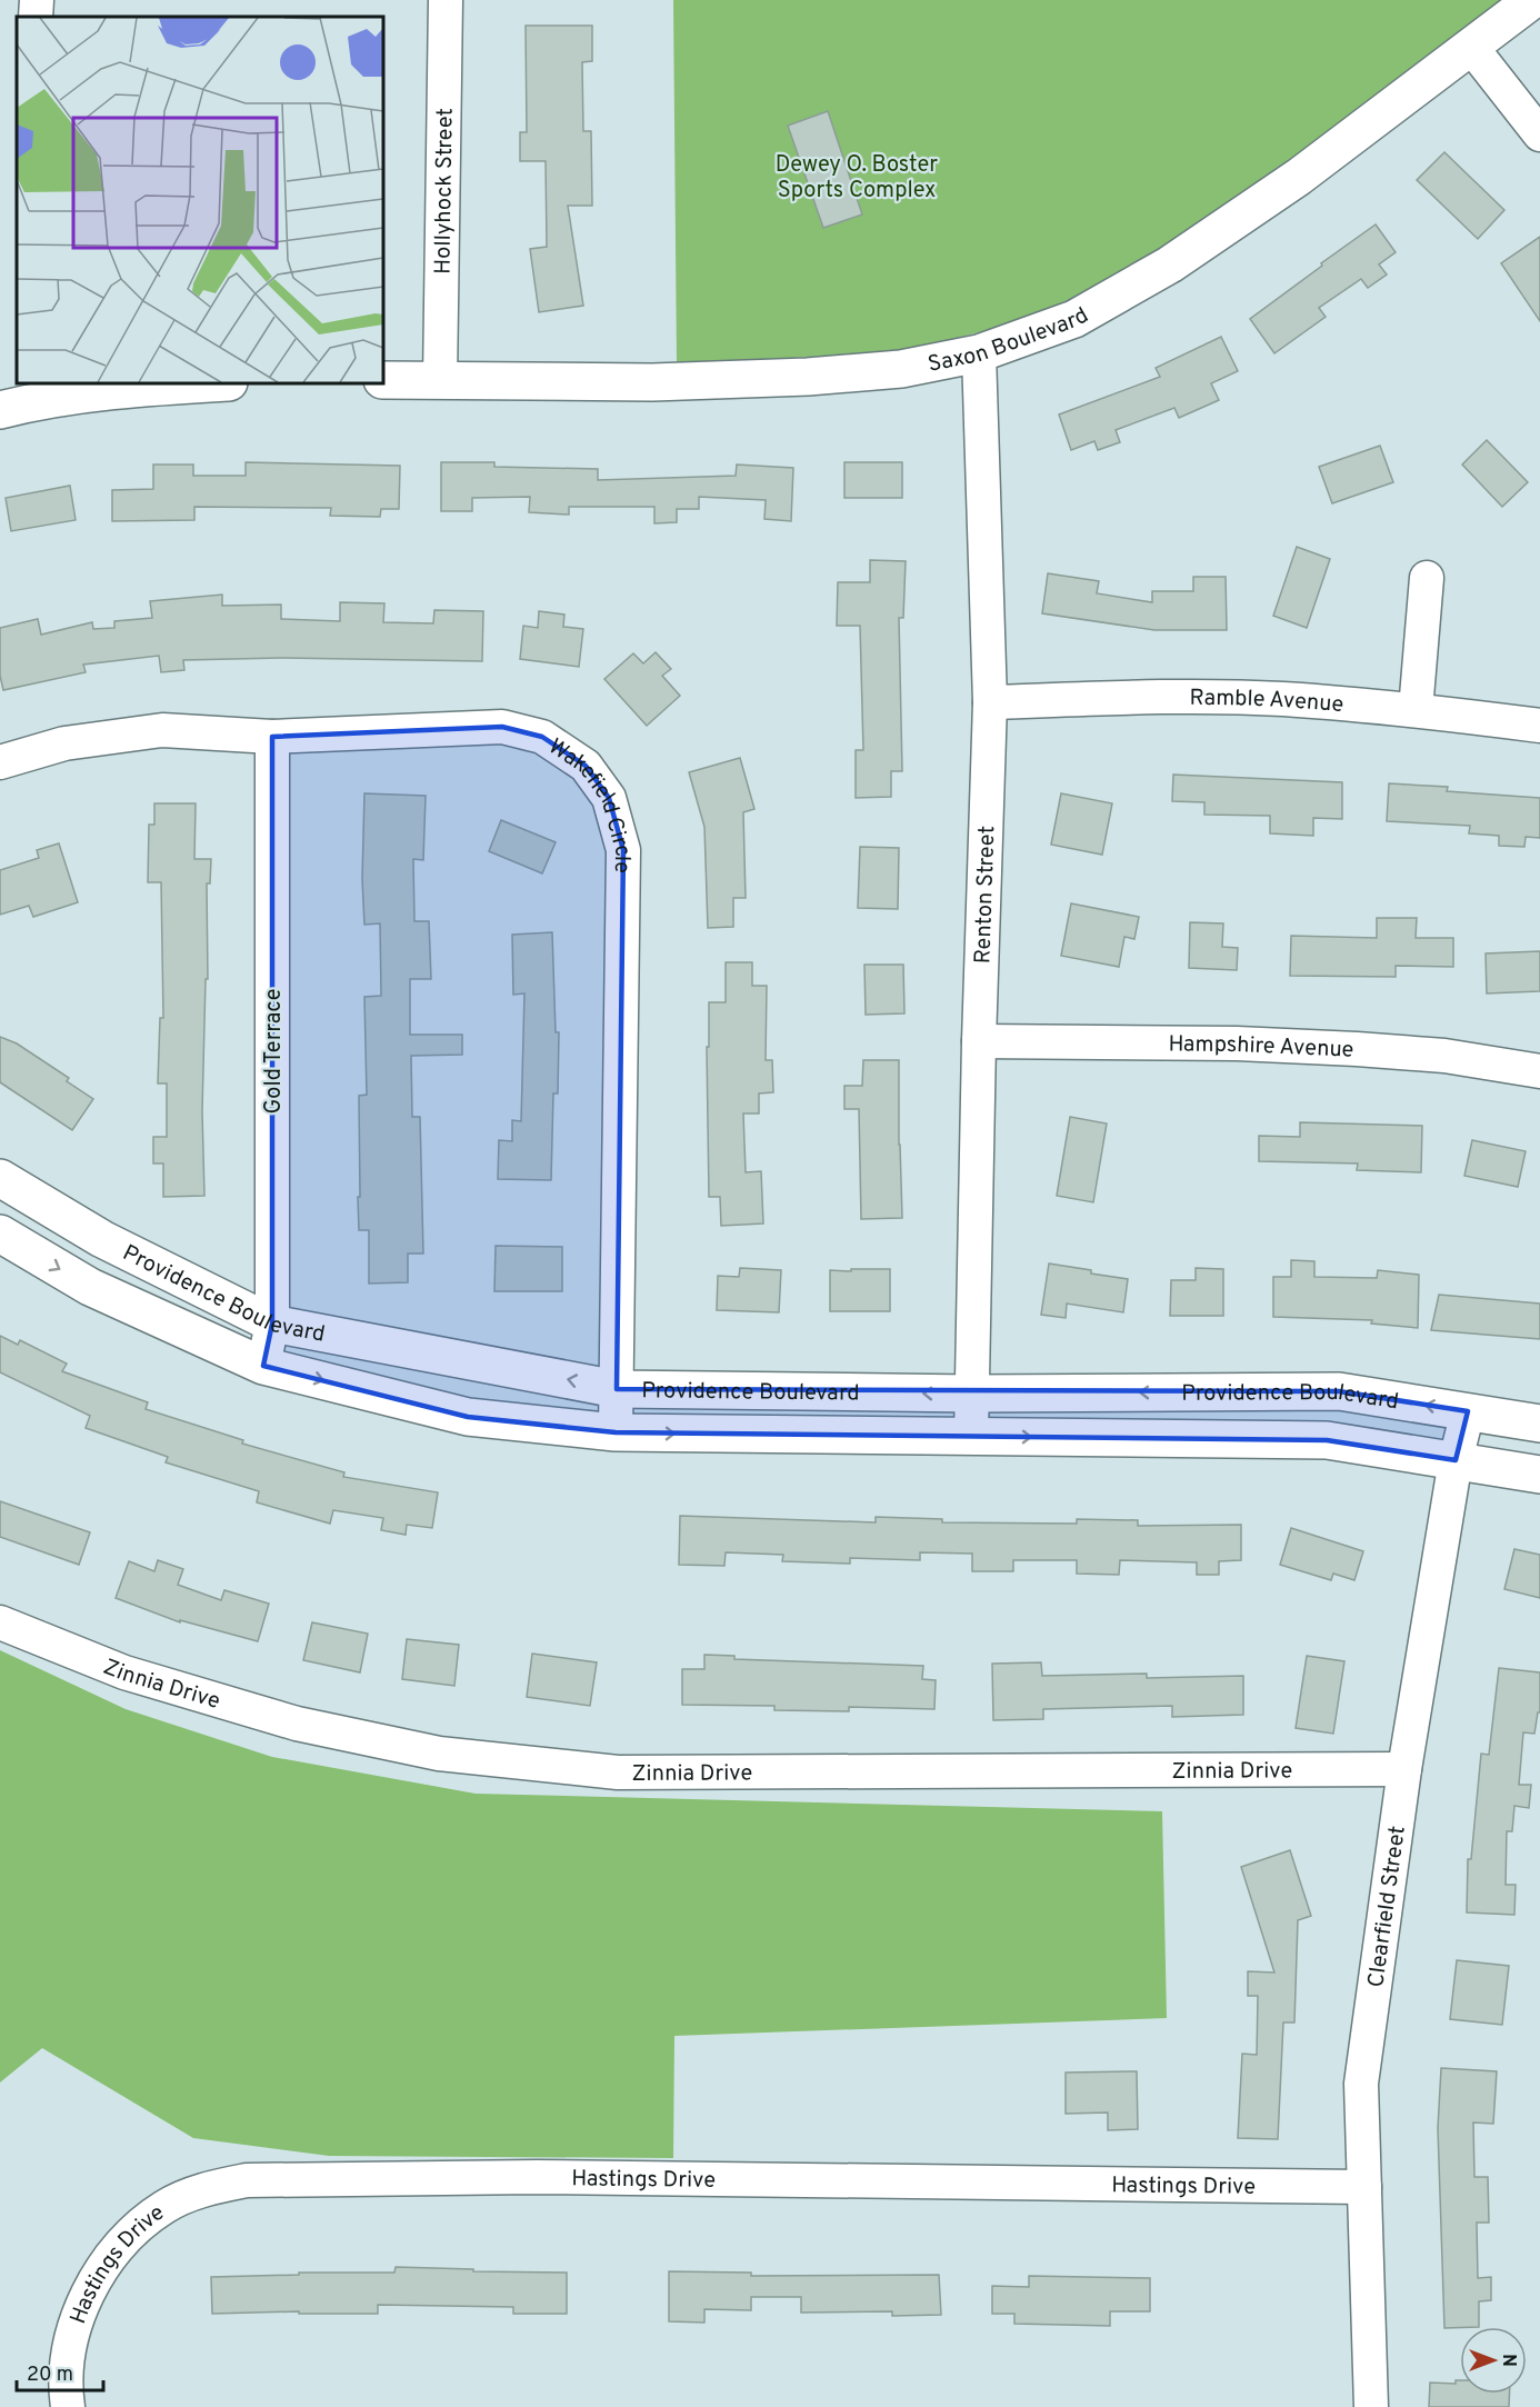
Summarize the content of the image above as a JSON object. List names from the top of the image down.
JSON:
{
  "streets": {
    "main road": ["Saxon Boulevard", "Providence Boulevard"],
    "street": [
      "Hollyhock Street",
      "Ramble Avenue",
      "Wakefield Circle",
      "Renton Street",
      "Hampshire Avenue",
      "Gold Terrace",
      "Zinnia Drive",
      "Clearfield Street",
      "Hastings Drive"
    ]
  },
  "crossings": [
    ["Hollyhock Street", "Saxon Boulevard"],
    ["Saxon Boulevard", "Renton Street"],
    ["Ramble Avenue", "Renton Street"],
    ["Wakefield Circle", "Gold Terrace"],
    ["Wakefield Circle", "Providence Boulevard"],
    ["Renton Street", "Hampshire Avenue"],
    ["Renton Street", "Providence Boulevard"],
    ["Gold Terrace", "Providence Boulevard"],
    ["Providence Boulevard", "Clearfield Street"],
    ["Zinnia Drive", "Clearfield Street"],
    ["Clearfield Street", "Hastings Drive"]
  ],
  "parks": ["Dewey O. Boster Sports Complex"],
  "scale_bar": "20 m",
  "north": "right"
}
